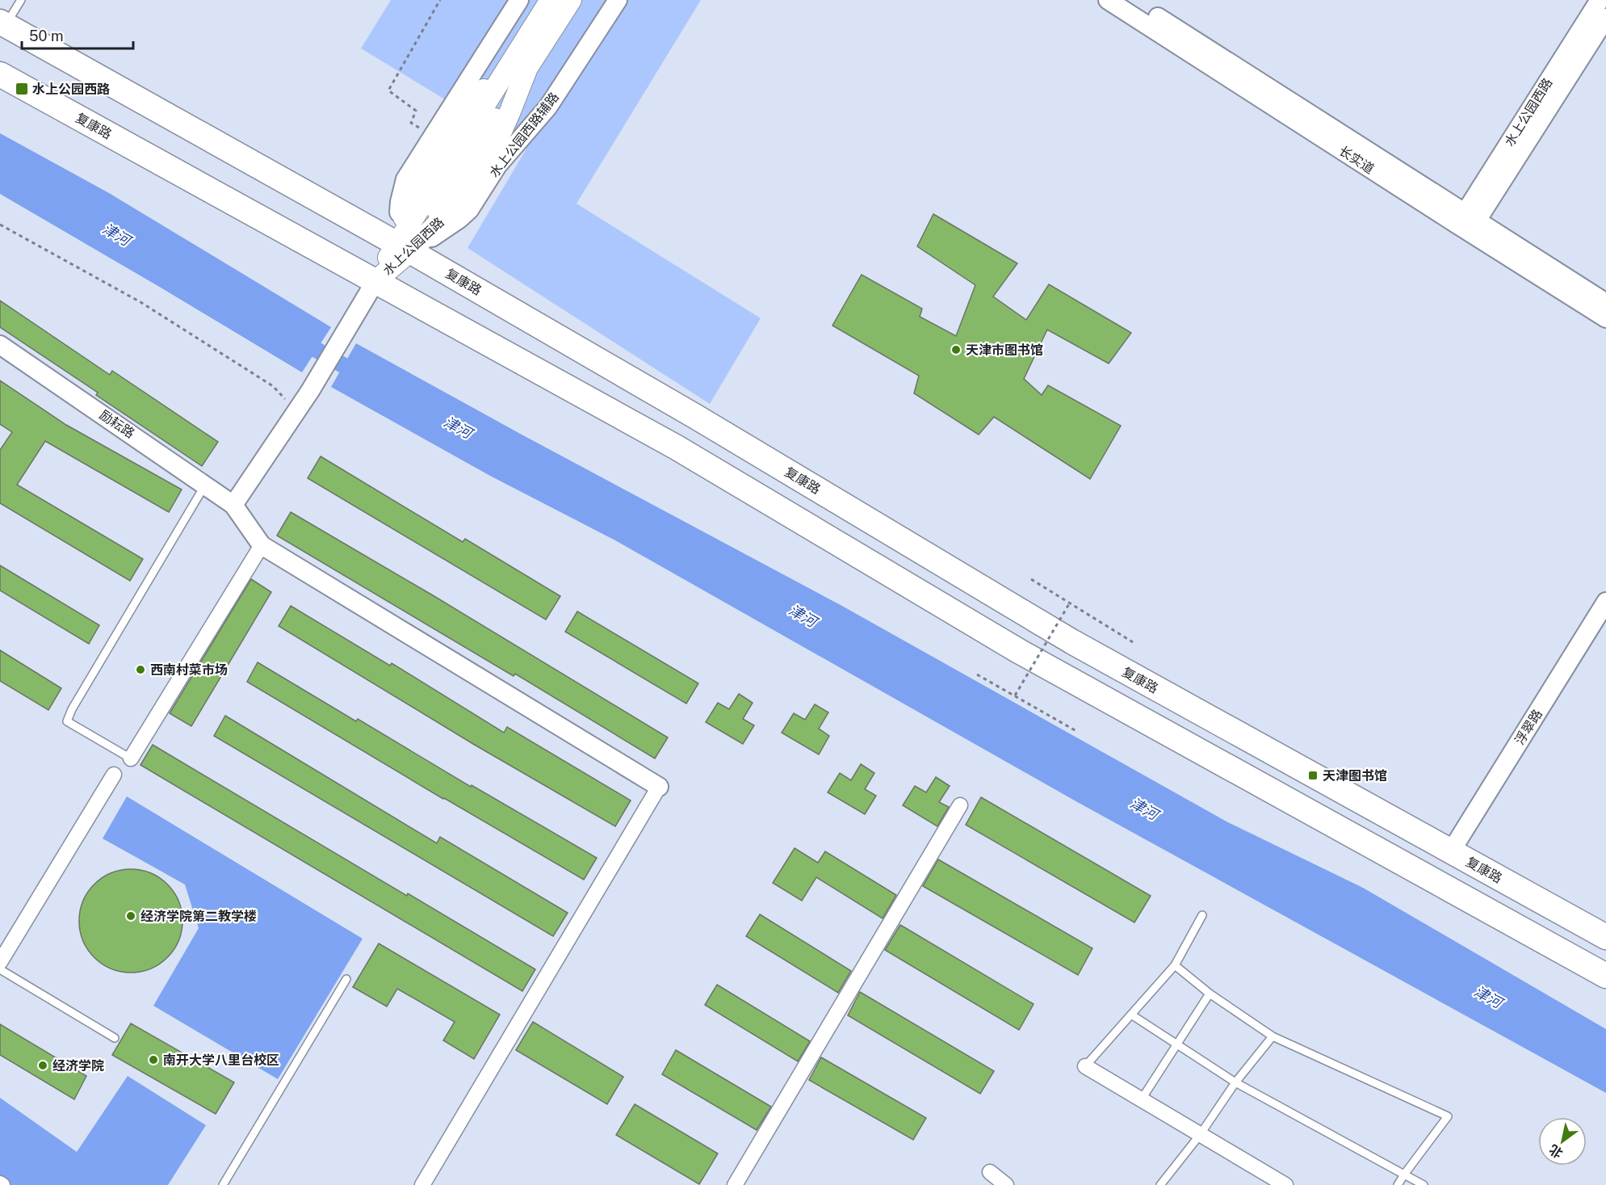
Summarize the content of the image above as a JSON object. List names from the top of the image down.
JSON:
{
  "streets": {
    "highway": ["复康路"],
    "main road": ["水上公园西路"],
    "street": [
      "水上公园西路辅路",
      "长实道",
      "励耘路",
      "浮翠路"
    ]
  },
  "crossings": [
    ["水上公园西路", "复康路"],
    ["水上公园西路", "水上公园西路辅路"],
    ["水上公园西路", "长实道"],
    ["复康路", "水上公园西路辅路"],
    ["复康路", "浮翠路"]
  ],
  "water": ["津河"],
  "places": {
    "transit": ["水上公园西路", "天津图书馆"],
    "other": [
      "天津市图书馆",
      "西南村菜市场",
      "经济学院第二教学楼",
      "南开大学八里台校区",
      "经济学院"
    ]
  },
  "scale_bar": "50 m",
  "north": "bottom left"
}
